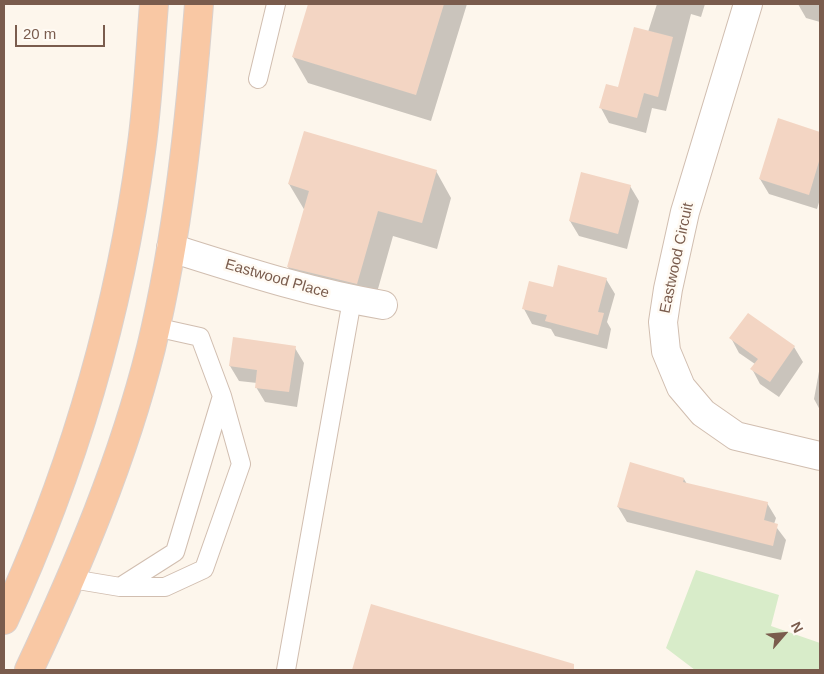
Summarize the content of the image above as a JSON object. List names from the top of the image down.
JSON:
{
  "streets": {
    "street": ["Eastwood Circuit", "Eastwood Place"]
  },
  "scale_bar": "20 m",
  "north": "top right"
}
